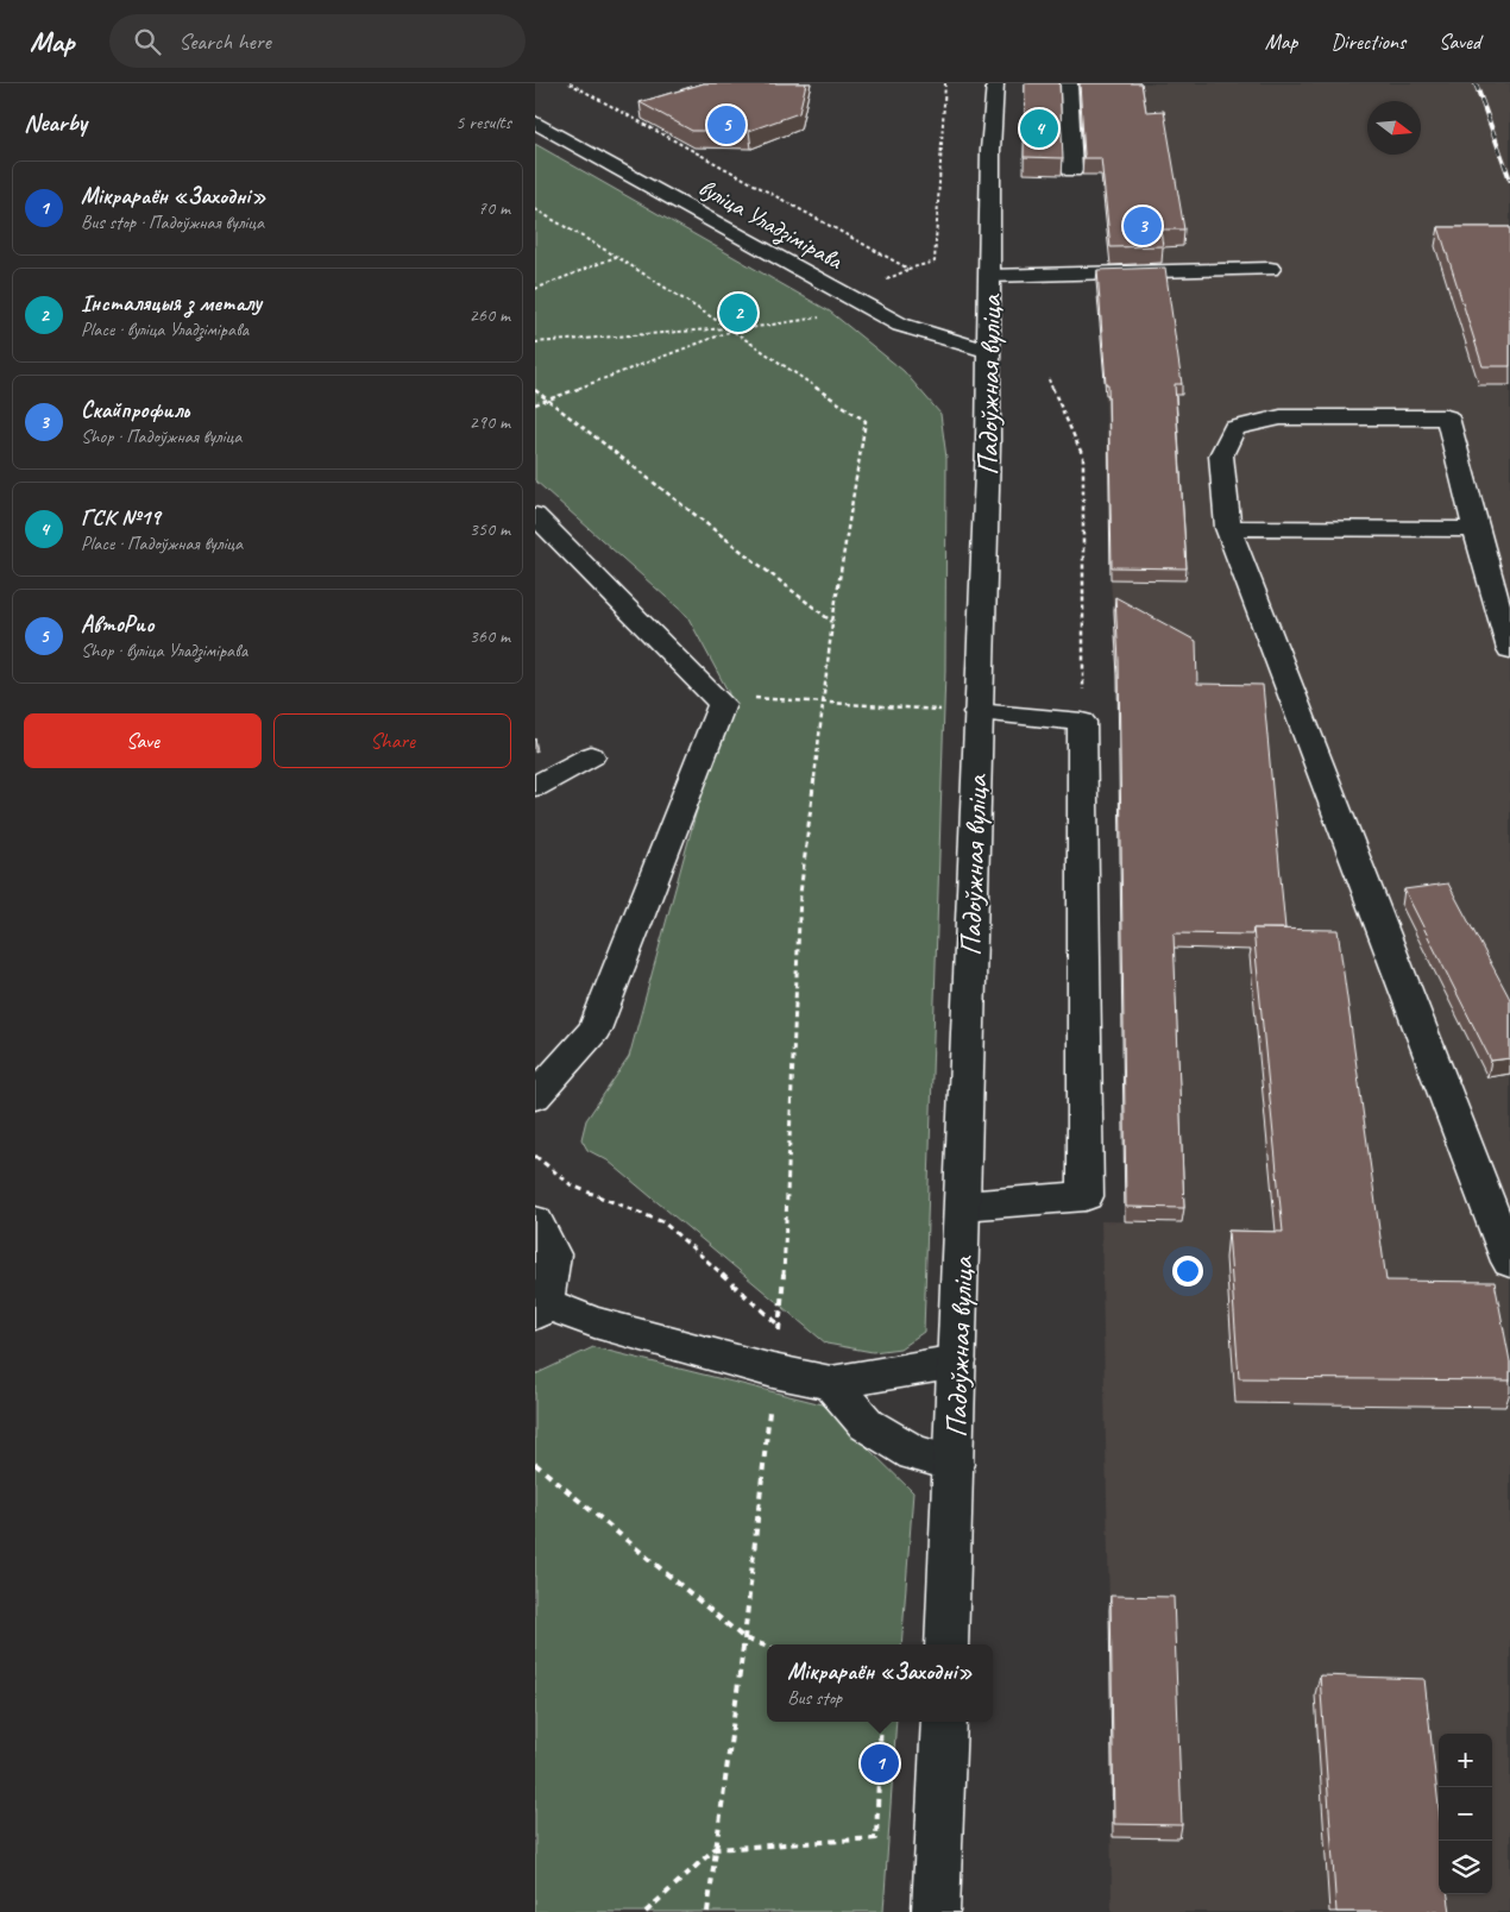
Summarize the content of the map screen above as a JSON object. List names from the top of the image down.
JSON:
{
  "streets": {
    "main road": ["вуліца Уладзімірава", "Падоўжная вуліца"]
  },
  "crossings": [
    ["вуліца Уладзімірава", "Падоўжная вуліца"]
  ],
  "north": "right",
  "page": {
    "header": "Map",
    "search": "Search here",
    "nav": ["Map", "Directions", "Saved"],
    "heading": ["Nearby", "5 results"],
    "pins": [
      "5",
      "4",
      "3",
      "2",
      "1"
    ],
    "list": [
      {
        "mark": "1",
        "name": "Мікрараён «Заходні»",
        "note": "Bus stop · Падоўжная вуліца",
        "value": "70 m"
      },
      {
        "mark": "2",
        "name": "Інсталяцыя з металу",
        "note": "Place · вуліца Уладзімірава",
        "value": "260 m"
      },
      {
        "mark": "3",
        "name": "Скайпрофиль",
        "note": "Shop · Падоўжная вуліца",
        "value": "290 m"
      },
      {
        "mark": "4",
        "name": "ГСК №19",
        "note": "Place · Падоўжная вуліца",
        "value": "350 m"
      },
      {
        "mark": "5",
        "name": "АвтоРио",
        "note": "Shop · вуліца Уладзімірава",
        "value": "360 m"
      }
    ],
    "buttons": ["Save", "Share"],
    "popup": ["Мікрараён «Заходні»", "Bus stop"],
    "map_buttons": ["+", "−"]
  }
}
